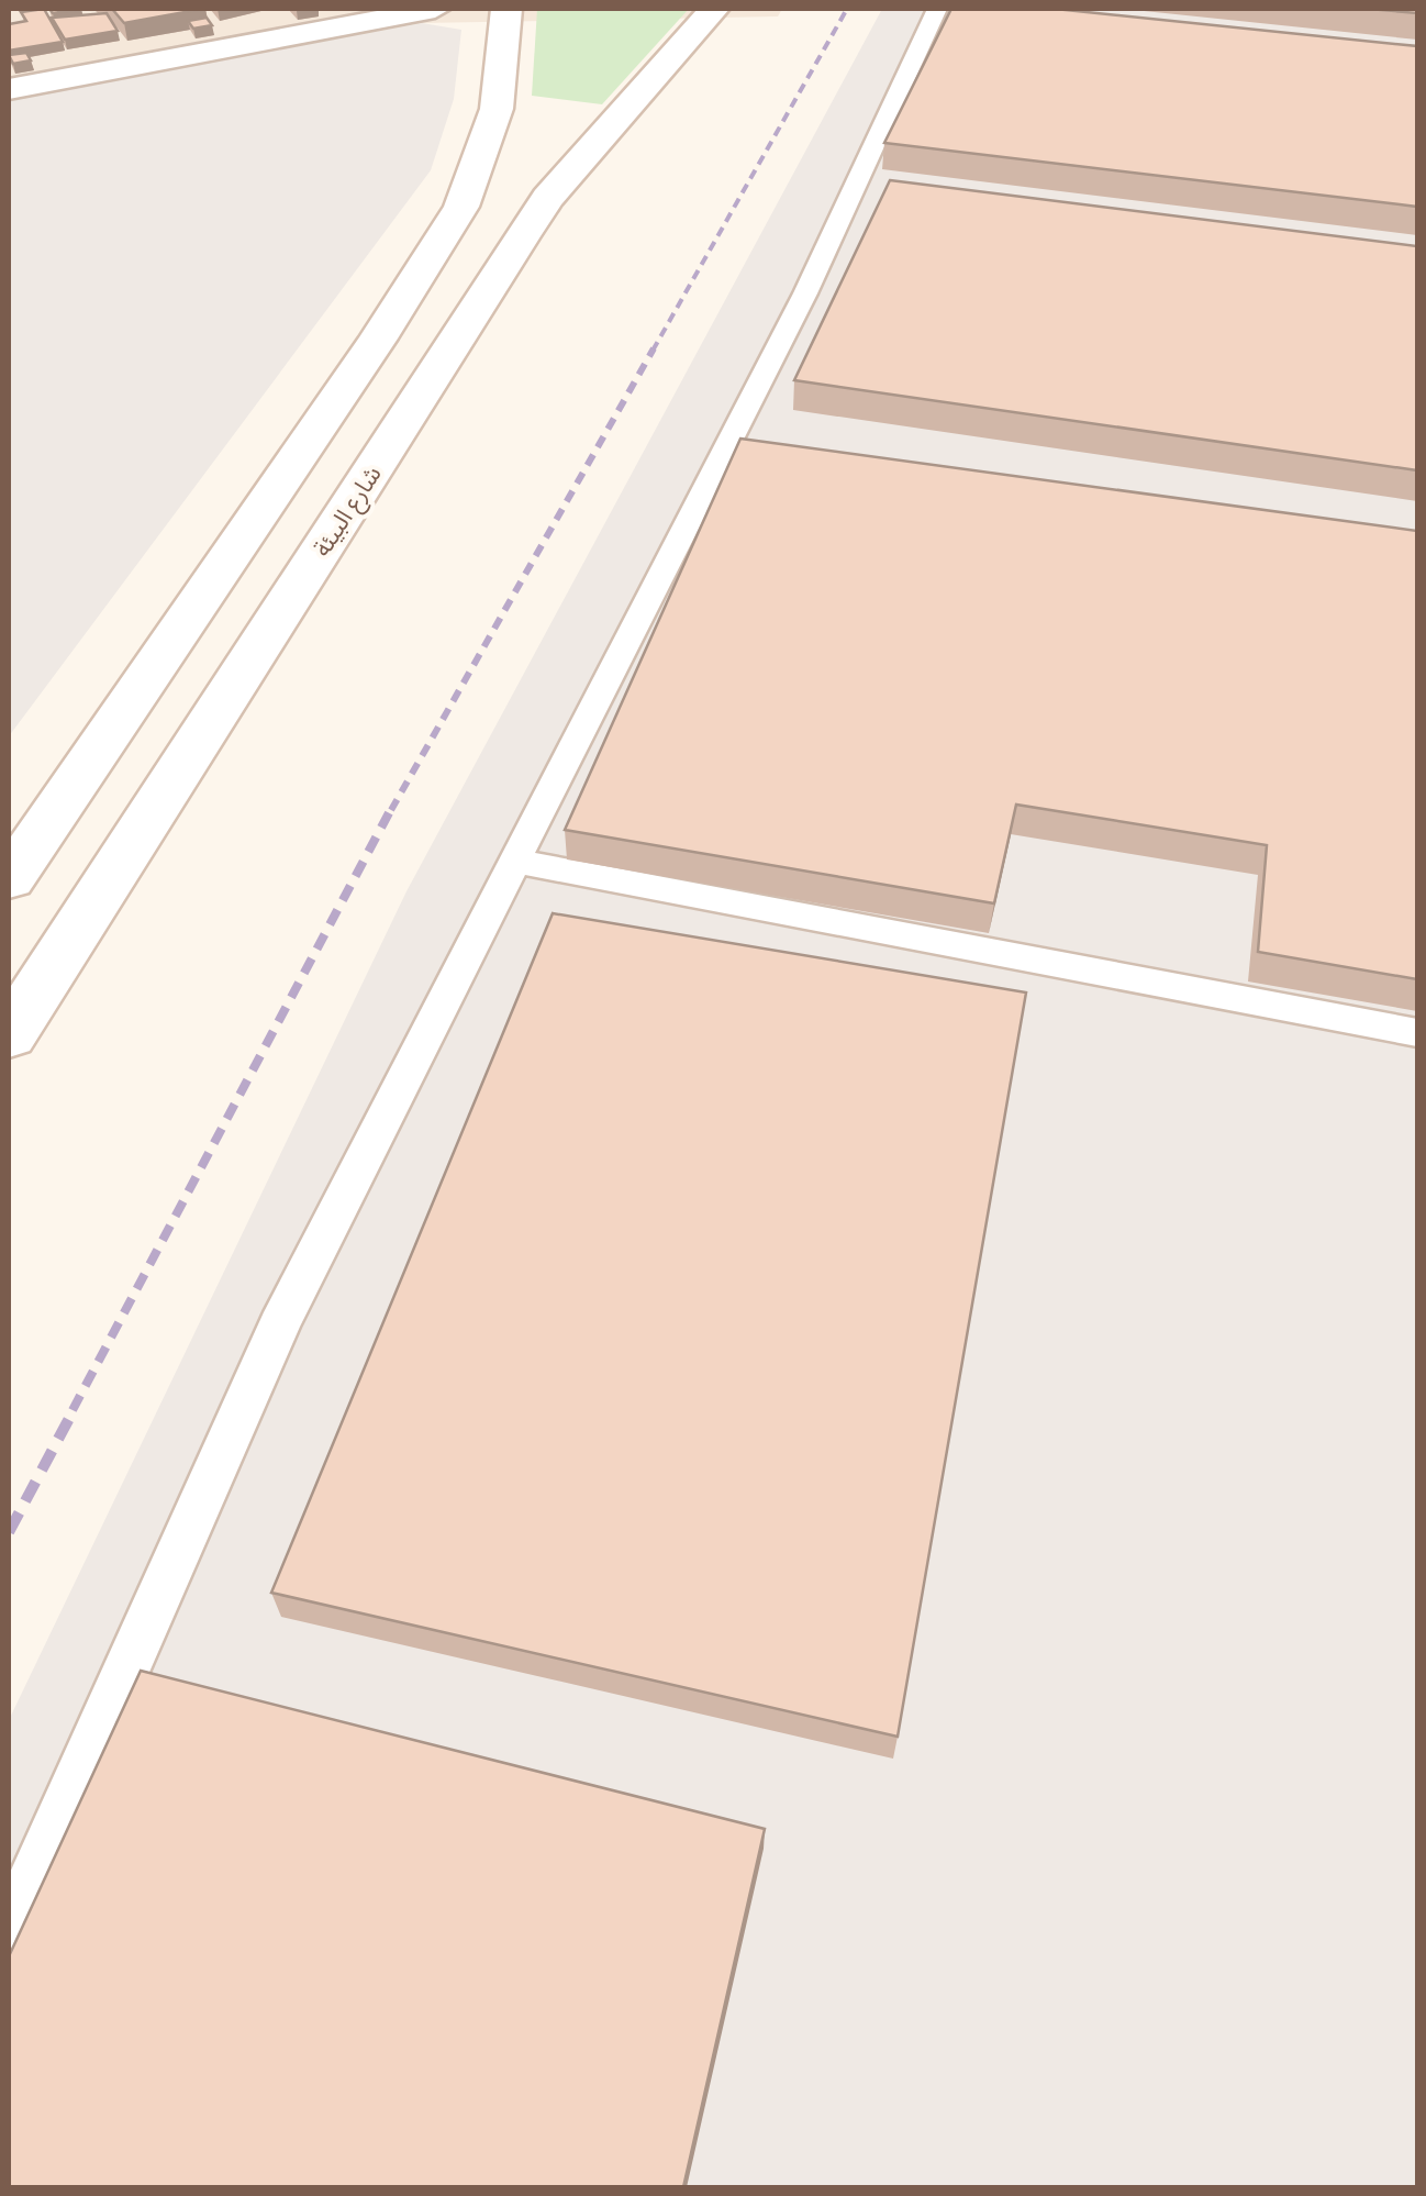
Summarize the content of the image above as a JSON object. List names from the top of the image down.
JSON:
{
  "streets": {
    "main road": ["شارع البيئة"]
  }
}
